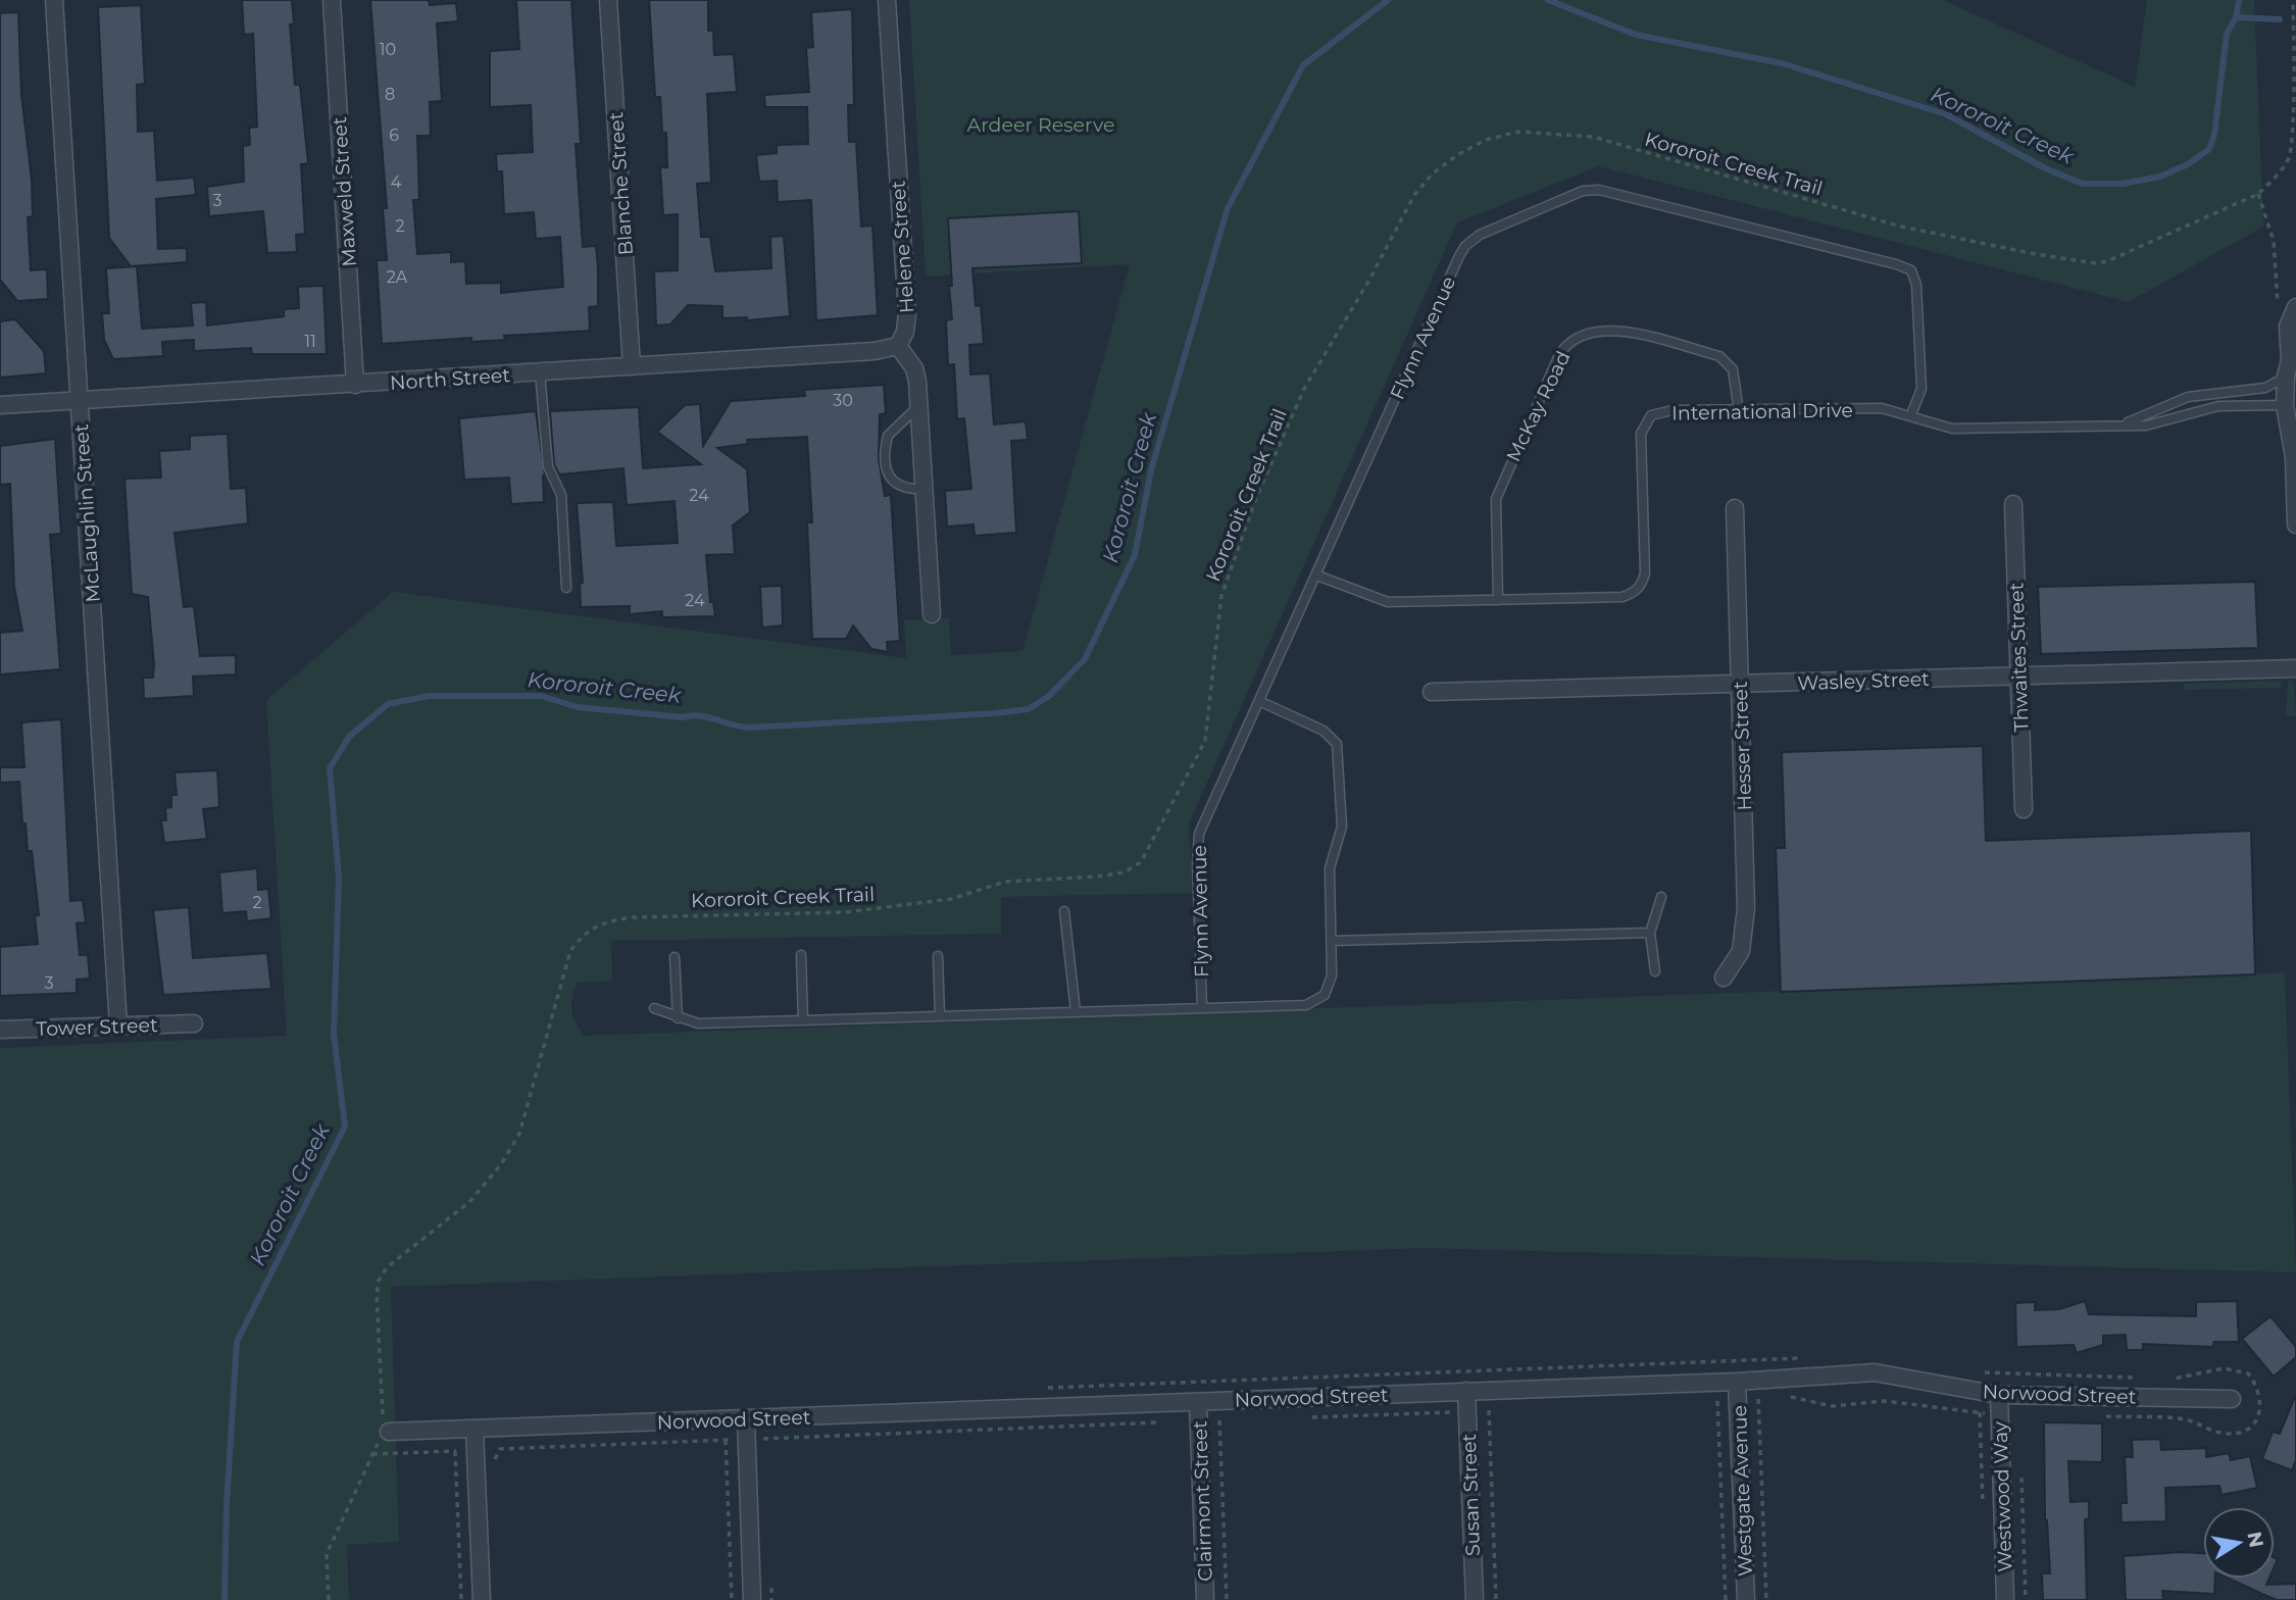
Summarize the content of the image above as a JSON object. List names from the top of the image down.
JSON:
{
  "streets": {
    "street": [
      "Blanche Street",
      "Maxweld Street",
      "Helene Street",
      "North Street",
      "McLaughlin Street",
      "Thwaites Street",
      "Wasley Street",
      "Hesser Street",
      "Tower Street",
      "Norwood Street",
      "Westgate Avenue",
      "Susan Street",
      "Westwood Way",
      "Clairmont Street"
    ],
    "lane": ["Flynn Avenue", "McKay Road", "International Drive"],
    "path": ["Kororoit Creek Trail"]
  },
  "crossings": [
    ["Kororoit Creek Trail", "Norwood Street"],
    ["Blanche Street", "North Street"],
    ["Maxweld Street", "North Street"],
    ["Helene Street", "North Street"],
    ["Flynn Avenue", "International Drive"],
    ["North Street", "McLaughlin Street"],
    ["McKay Road", "International Drive"],
    ["McLaughlin Street", "Tower Street"],
    ["Thwaites Street", "Wasley Street"],
    ["Wasley Street", "Hesser Street"],
    ["Norwood Street", "Westgate Avenue"],
    ["Norwood Street", "Susan Street"],
    ["Norwood Street", "Westwood Way"],
    ["Norwood Street", "Clairmont Street"]
  ],
  "water": ["Kororoit Creek"],
  "parks": ["Ardeer Reserve"],
  "house_numbers": [
    "10",
    "8",
    "6",
    "4",
    "3",
    "2",
    "2A",
    "11",
    "30",
    "24",
    "24",
    "2",
    "3"
  ],
  "north": "right"
}
